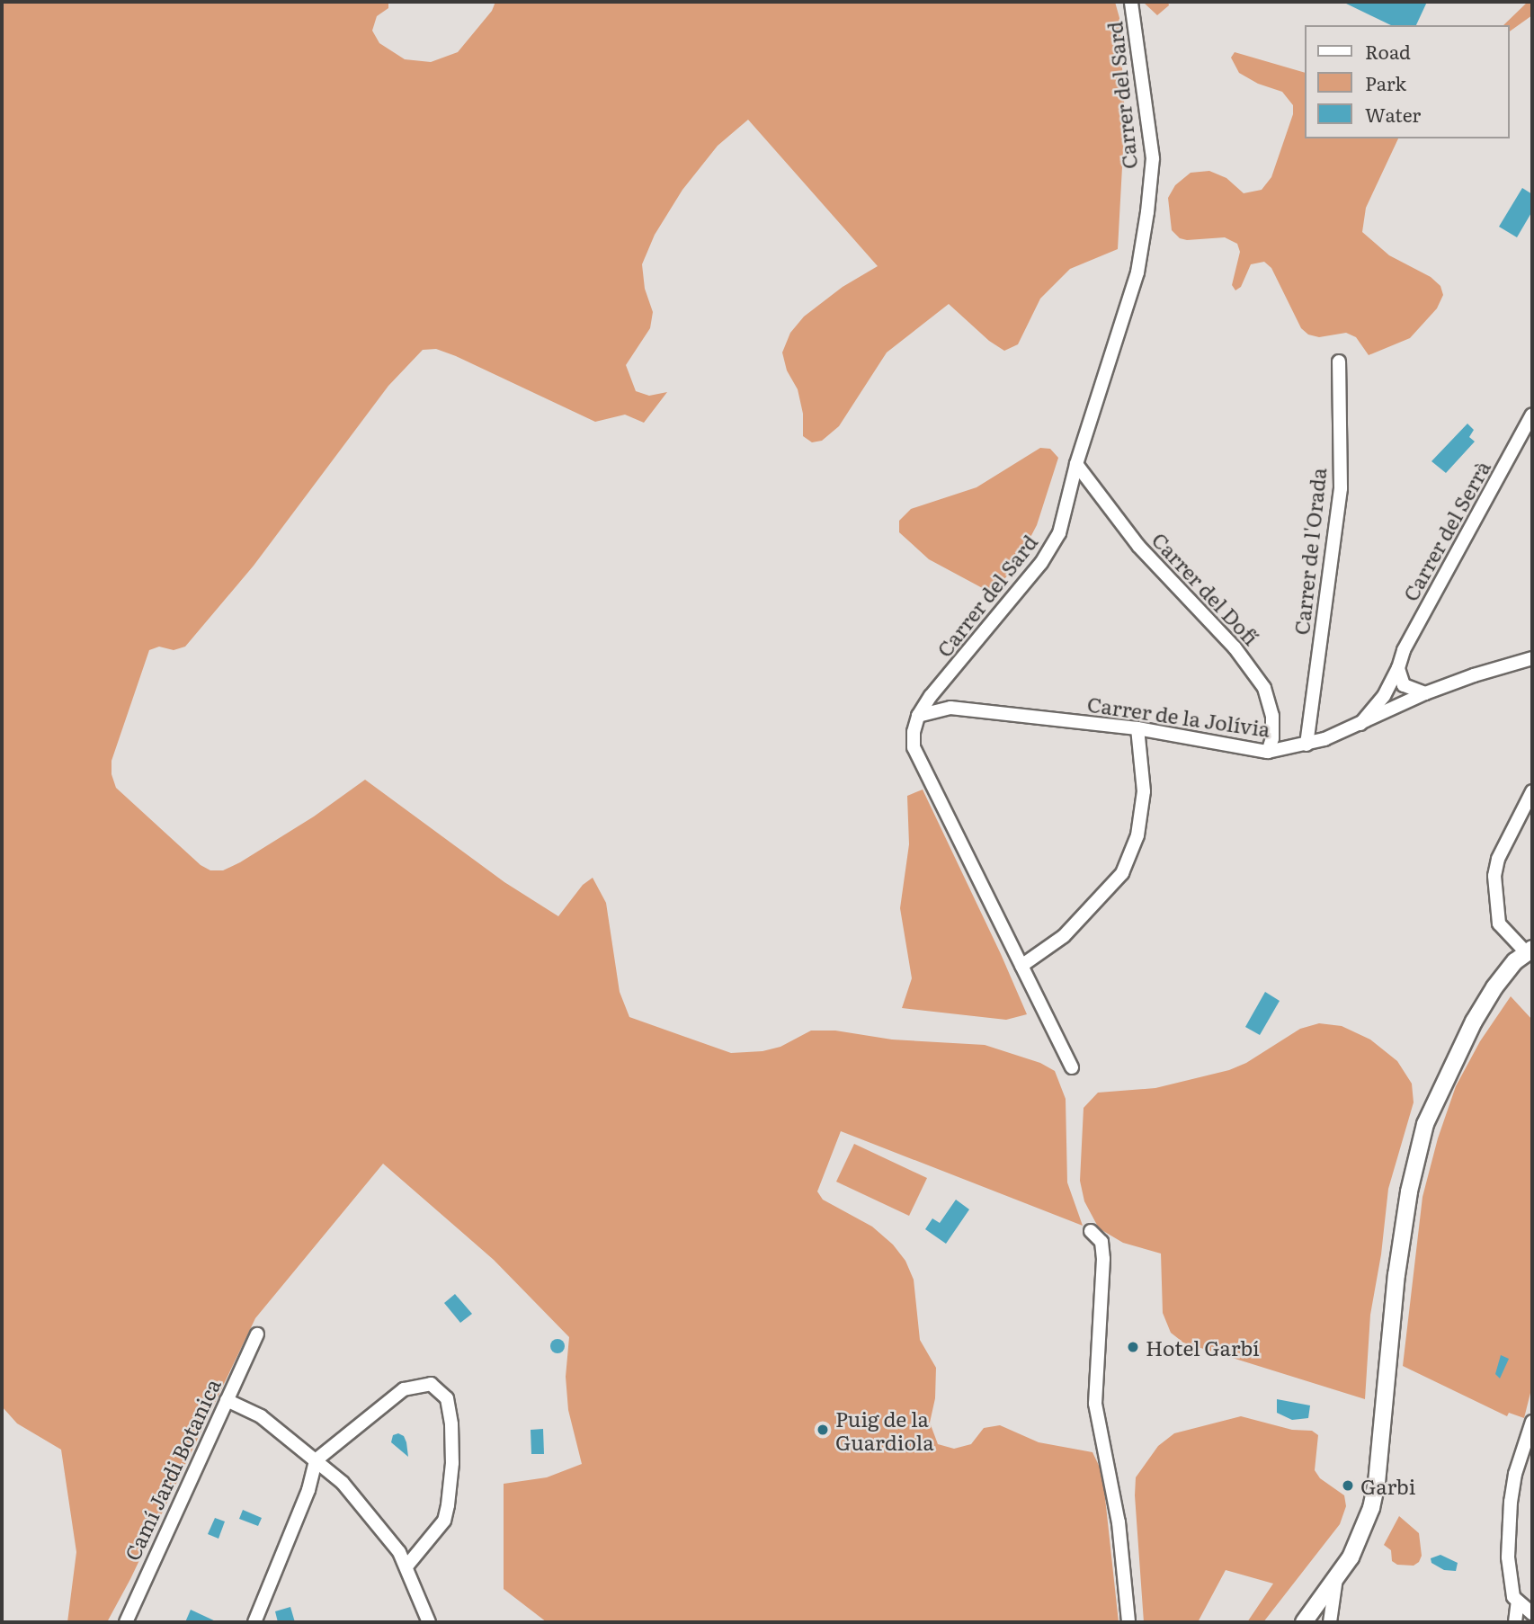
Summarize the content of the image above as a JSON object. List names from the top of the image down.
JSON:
{
  "streets": {
    "street": [
      "Carrer del Sard",
      "Carrer del Serrà",
      "Carrer de l'Orada",
      "Carrer del Dofí",
      "Carrer de la Jolívia",
      "Camí Jardi Botanica"
    ]
  },
  "crossings": [
    ["Carrer del Sard", "Carrer del Dofí"],
    ["Carrer del Sard", "Carrer de la Jolívia"],
    ["Carrer del Serrà", "Carrer de la Jolívia"],
    ["Carrer de l'Orada", "Carrer de la Jolívia"],
    ["Carrer del Dofí", "Carrer de la Jolívia"]
  ],
  "places": ["Hotel Garbí", "Puig de la Guardiola", "Garbi"],
  "legend": ["Road", "Park", "Water"]
}
